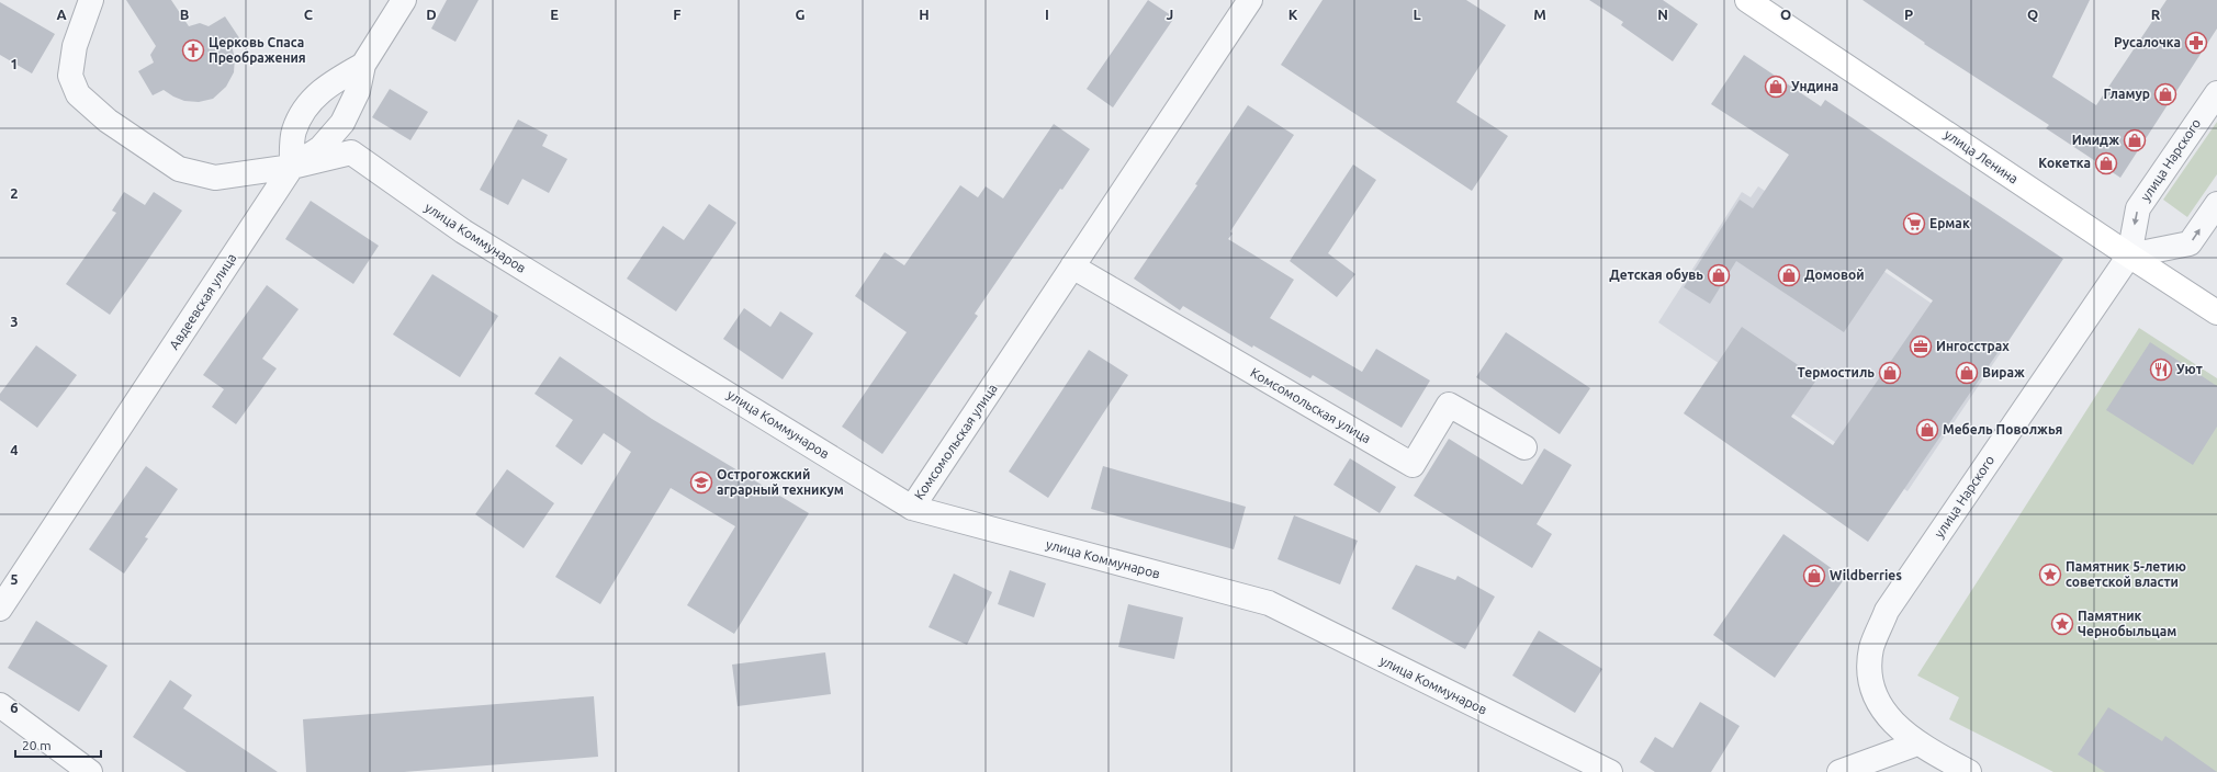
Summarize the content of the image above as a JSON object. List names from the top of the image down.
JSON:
{
  "streets": {
    "main road": ["улица Ленина"],
    "street": [
      "улица Нарского",
      "улица Коммунаров",
      "Авдеевская улица",
      "Комсомольская улица"
    ]
  },
  "crossings": [
    ["улица Ленина", "улица Нарского"],
    ["улица Коммунаров", "Авдеевская улица"],
    ["улица Коммунаров", "Комсомольская улица"]
  ],
  "places": {
    "pharmacy": ["Русалочка"],
    "church": ["Церковь Спаса Преображения"],
    "shop": [
      "Ундина",
      "Гламур",
      "Имидж",
      "Кокетка",
      "Детская обувь",
      "Домовой",
      "Термостиль",
      "Вираж",
      "Мебель Поволжья",
      "Wildberries"
    ],
    "supermarket": ["Ермак"],
    "office": ["Ингосстрах"],
    "restaurant": ["Уют"],
    "school or university": ["Острогожский аграрный техникум"],
    "place": ["Памятник 5-летию советской власти", "Памятник Чернобыльцам"]
  },
  "scale_bar": "20 m",
  "grid": {
    "columns": [
      "A",
      "B",
      "C",
      "D",
      "E",
      "F",
      "G",
      "H",
      "I",
      "J",
      "K",
      "L",
      "M",
      "N",
      "O",
      "P",
      "Q",
      "R"
    ],
    "rows": [
      "1",
      "2",
      "3",
      "4",
      "5",
      "6"
    ]
  }
}
